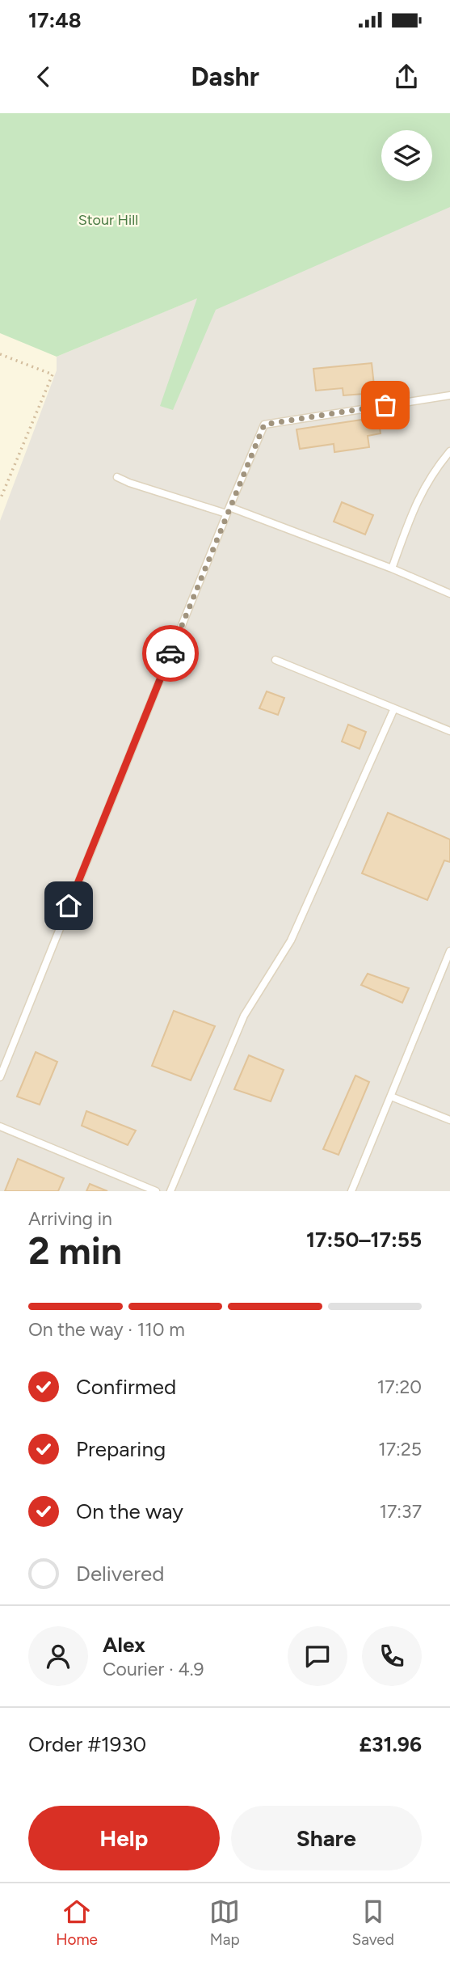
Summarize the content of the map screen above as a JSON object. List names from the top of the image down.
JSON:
{
  "parks": ["Stour Hill"],
  "page": {
    "status": "17:48",
    "header": "Dashr",
    "heading": ["2 min", "Arriving in", "17:50–17:55"],
    "panel": [
      "Alex",
      "Courier · 4.9",
      "Order #1930",
      "£31.96"
    ],
    "bar": "On the way · 110 m",
    "list": [
      ["Confirmed", "17:20"],
      ["Preparing", "17:25"],
      ["On the way", "17:37"],
      "Delivered"
    ],
    "buttons": ["Help", "Share"],
    "tabs": ["Home", "Map", "Saved"]
  }
}
